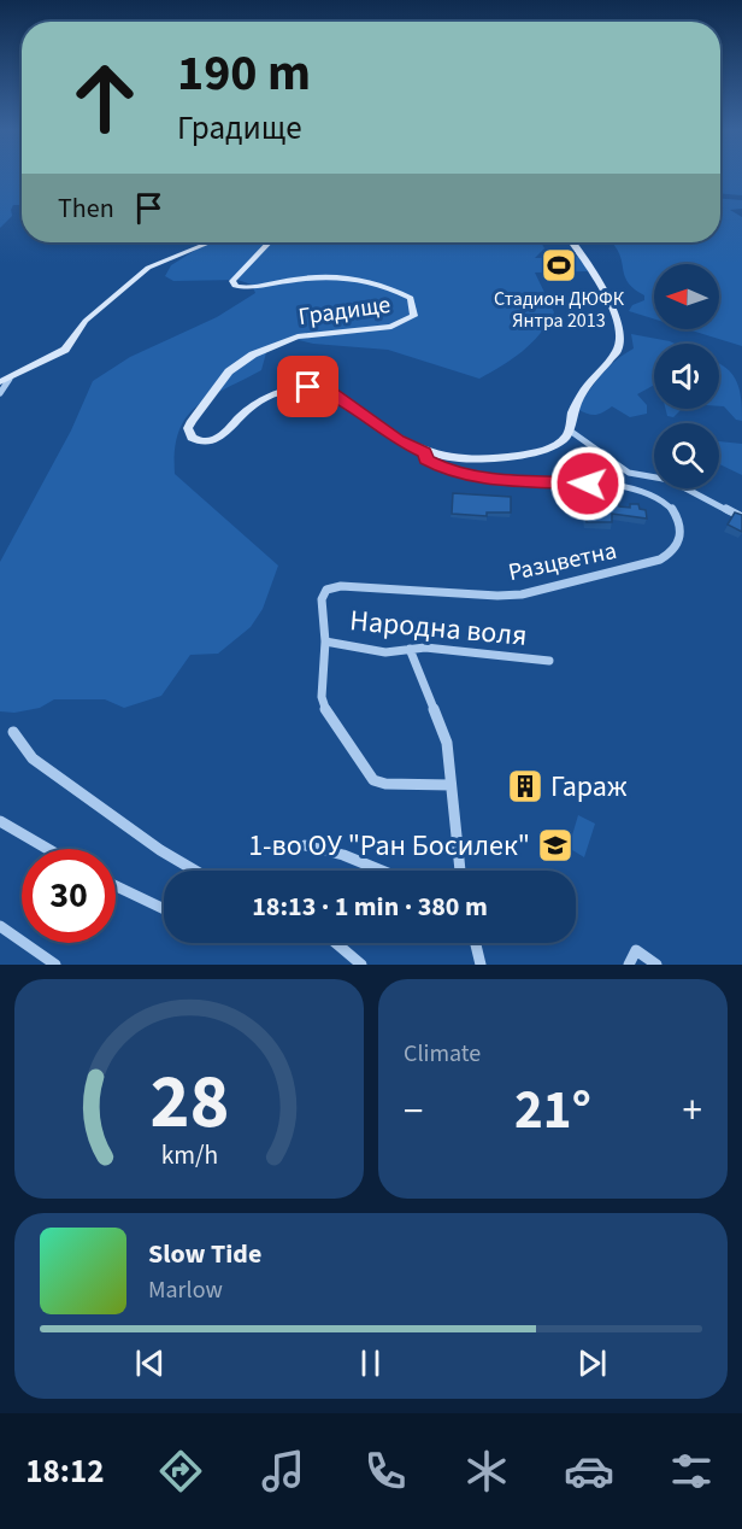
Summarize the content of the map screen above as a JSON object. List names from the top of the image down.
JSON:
{
  "streets": {
    "street": ["Градище", "Разцветна", "Народна воля"]
  },
  "crossings": [
    ["Градище", "Разцветна"],
    ["Разцветна", "Народна воля"]
  ],
  "places": {
    "sports": ["Стадион ДЮФК Янтра 2013"],
    "building": ["Гараж"],
    "school or university": ["1-во ОУ \"Ран Босилек\""]
  },
  "north": "left",
  "page": {
    "turn": ["190 m", "Градище"],
    "then": "Then",
    "limit": "30",
    "trip": "18:13 · 1 min · 380 m",
    "tile": "Climate",
    "heat": ["−", "21°", "+"],
    "song": ["Slow Tide", "Marlow"],
    "tabs": "18:12",
    "gauge": ["28", "km/h"]
  }
}
